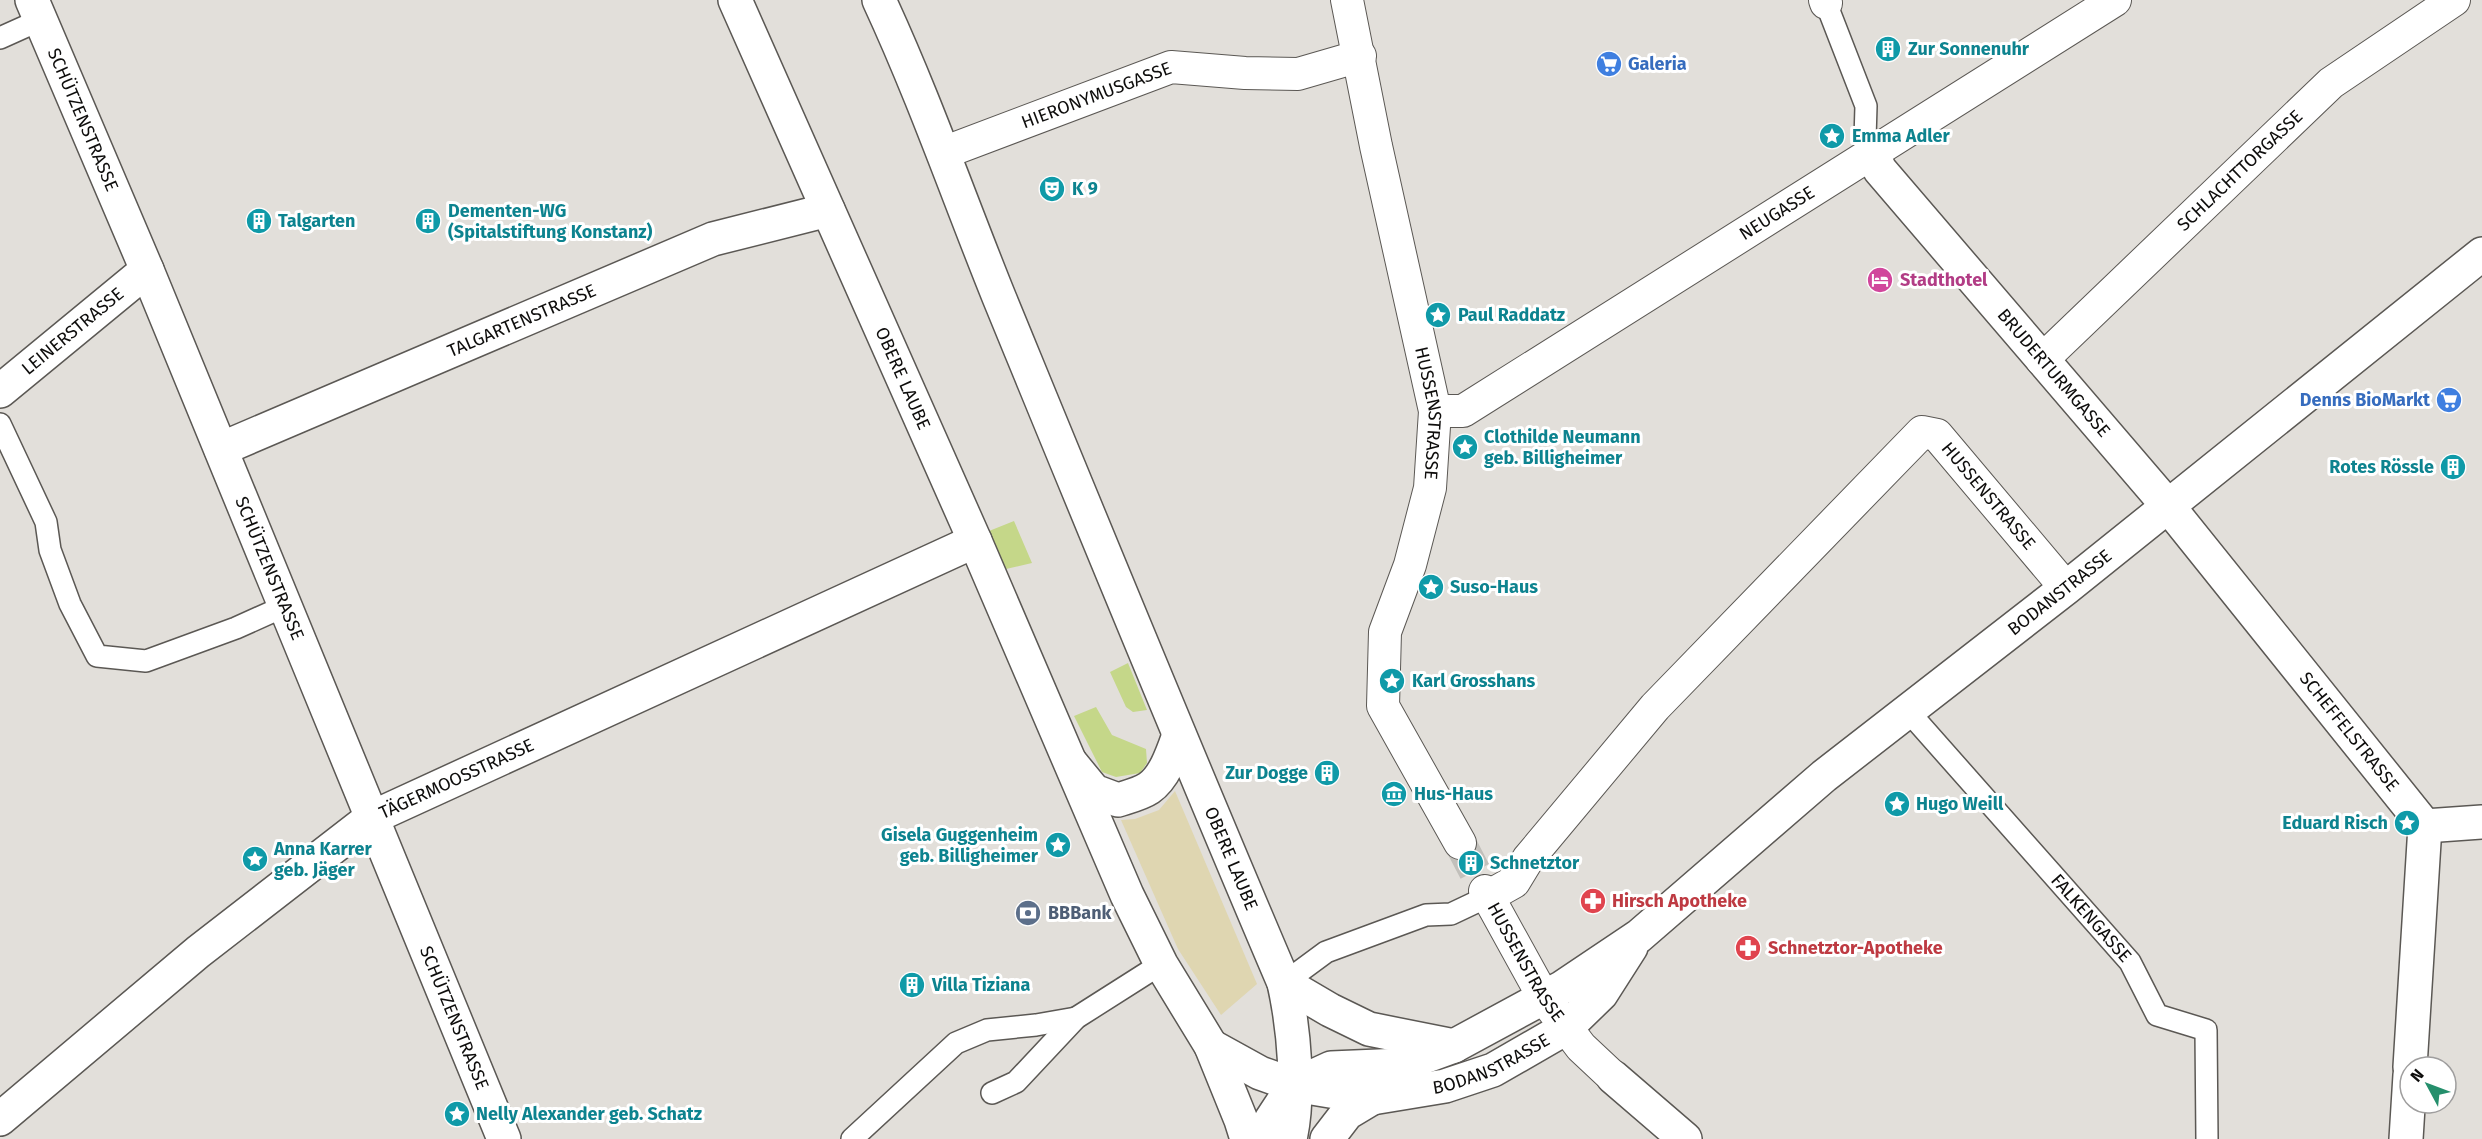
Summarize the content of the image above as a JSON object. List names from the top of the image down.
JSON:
{
  "streets": {
    "street": [
      "HIERONYMUSGASSE",
      "SCHÜTZENSTRASSE",
      "SCHLACHTTORGASSE",
      "NEUGASSE",
      "TALGARTENSTRASSE",
      "LEINERSTRASSE",
      "BRUDERTURMGASSE",
      "OBERE LAUBE",
      "HUSSENSTRASSE",
      "BODANSTRASSE",
      "SCHEFFELSTRASSE",
      "TÄGERMOOSSTRASSE"
    ],
    "lane": ["FALKENGASSE"]
  },
  "crossings": [
    ["HIERONYMUSGASSE", "OBERE LAUBE"],
    ["HIERONYMUSGASSE", "HUSSENSTRASSE"],
    ["SCHÜTZENSTRASSE", "TALGARTENSTRASSE"],
    ["SCHÜTZENSTRASSE", "LEINERSTRASSE"],
    ["SCHÜTZENSTRASSE", "TÄGERMOOSSTRASSE"],
    ["SCHLACHTTORGASSE", "BRUDERTURMGASSE"],
    ["NEUGASSE", "BRUDERTURMGASSE"],
    ["NEUGASSE", "HUSSENSTRASSE"],
    ["TALGARTENSTRASSE", "OBERE LAUBE"],
    ["BRUDERTURMGASSE", "BODANSTRASSE"],
    ["BRUDERTURMGASSE", "SCHEFFELSTRASSE"],
    ["OBERE LAUBE", "BODANSTRASSE"],
    ["OBERE LAUBE", "TÄGERMOOSSTRASSE"],
    ["HUSSENSTRASSE", "BODANSTRASSE"],
    ["BODANSTRASSE", "SCHEFFELSTRASSE"],
    ["BODANSTRASSE", "FALKENGASSE"]
  ],
  "places": {
    "building": [
      "Zur Sonnenuhr",
      "Talgarten",
      "Dementen-WG (Spitalstiftung Konstanz)",
      "Rotes Rössle",
      "Zur Dogge",
      "Schnetztor",
      "Villa Tiziana"
    ],
    "supermarket": ["Galeria", "Denns BioMarkt"],
    "place": [
      "Emma Adler",
      "Paul Raddatz",
      "Clothilde Neumann geb. Billigheimer",
      "Suso-Haus",
      "Karl Grosshans",
      "Hugo Weill",
      "Eduard Risch",
      "Gisela Guggenheim geb. Billigheimer",
      "Anna Karrer geb. Jäger",
      "Nelly Alexander geb. Schatz"
    ],
    "theatre": ["K 9"],
    "hotel": ["Stadthotel"],
    "museum": ["Hus-Haus"],
    "pharmacy": ["Hirsch Apotheke", "Schnetztor-Apotheke"],
    "bank": ["BBBank"]
  },
  "north": "top left"
}
